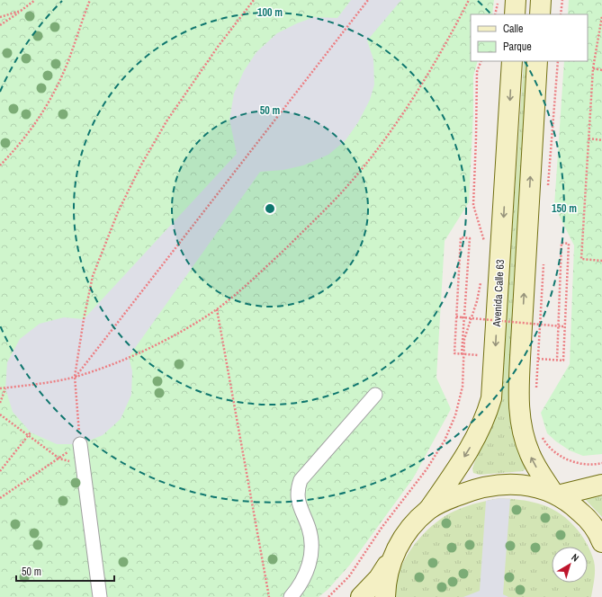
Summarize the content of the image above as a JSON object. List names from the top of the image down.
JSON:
{
  "streets": {
    "main road": ["Avenida Calle 63"]
  },
  "legend": ["Calle", "Parque"],
  "scale_bar": "50 m",
  "north": "top right",
  "rings": ["100 m", "50 m", "150 m"]
}
